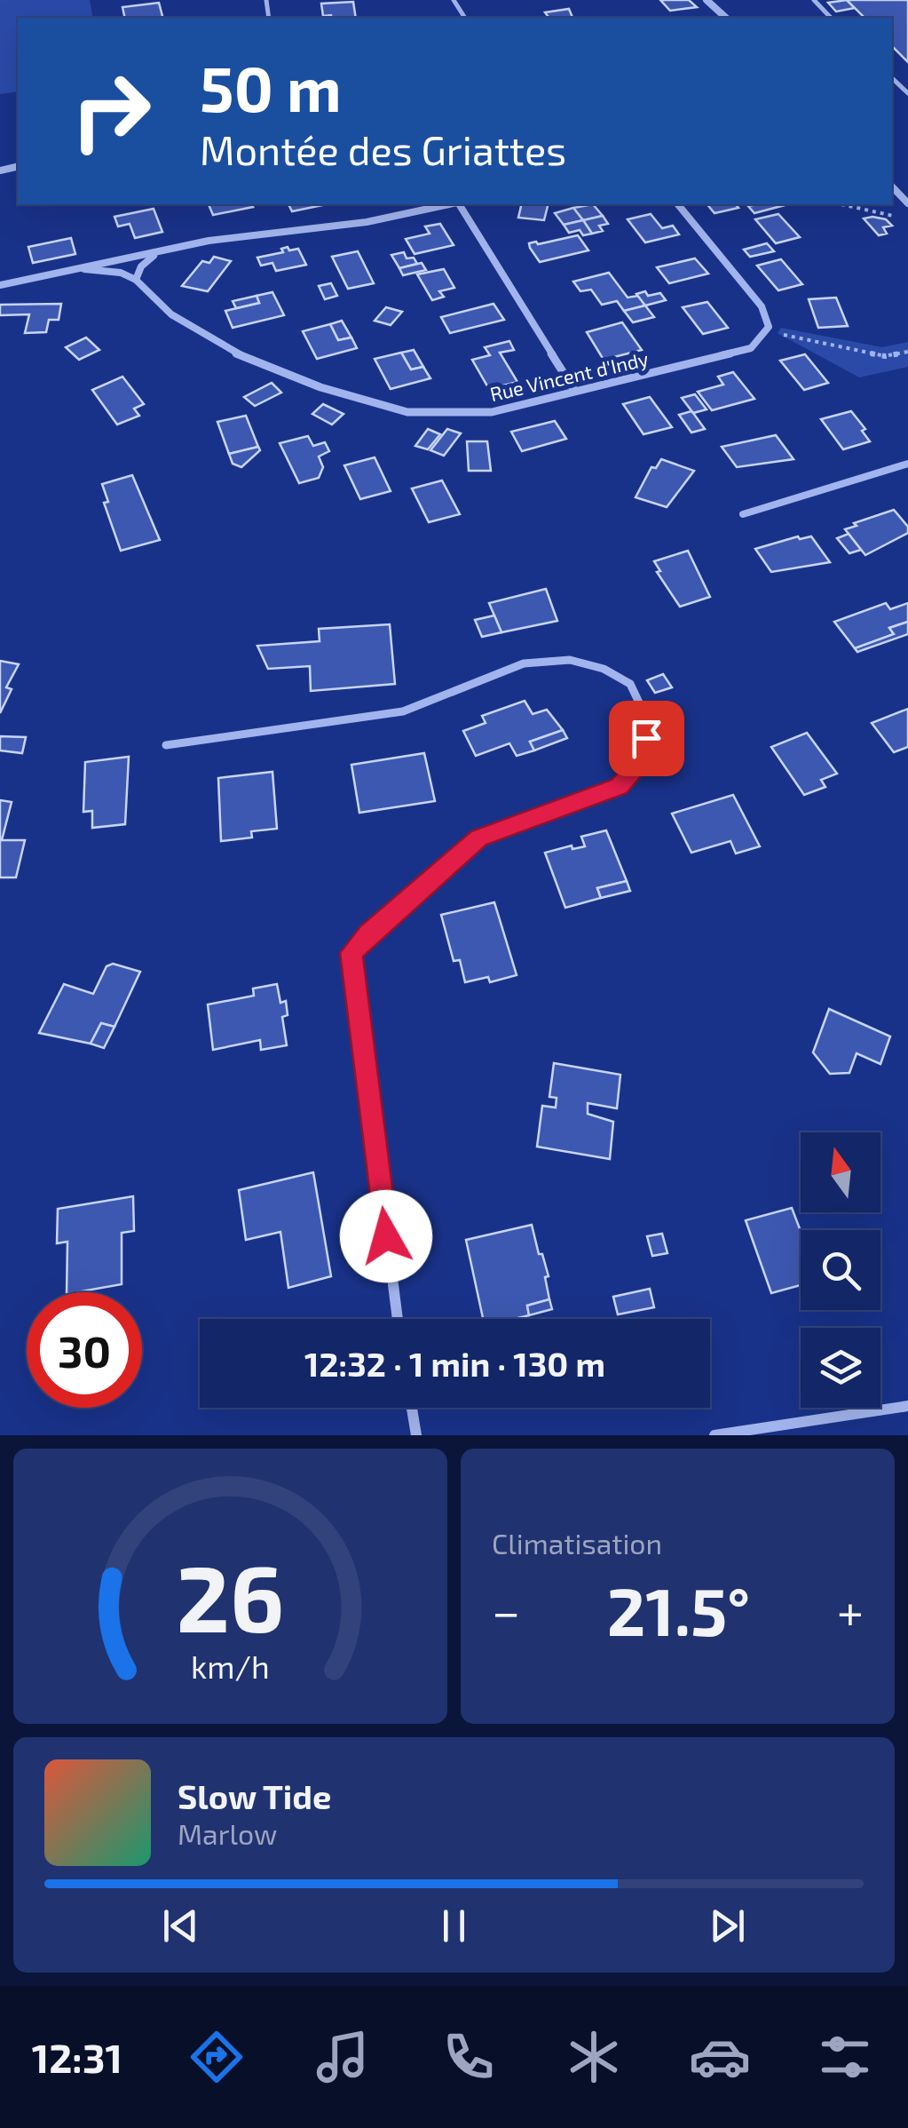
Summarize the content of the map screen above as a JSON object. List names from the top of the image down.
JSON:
{
  "streets": {
    "street": ["Rue Vincent d'Indy"]
  },
  "north": "top",
  "page": {
    "turn": ["50 m", "Montée des Griattes"],
    "limit": "30",
    "trip": "12:32 · 1 min · 130 m",
    "tile": "Climatisation",
    "heat": ["−", "21.5°", "+"],
    "song": ["Slow Tide", "Marlow"],
    "tabs": "12:31",
    "gauge": ["26", "km/h"]
  }
}
